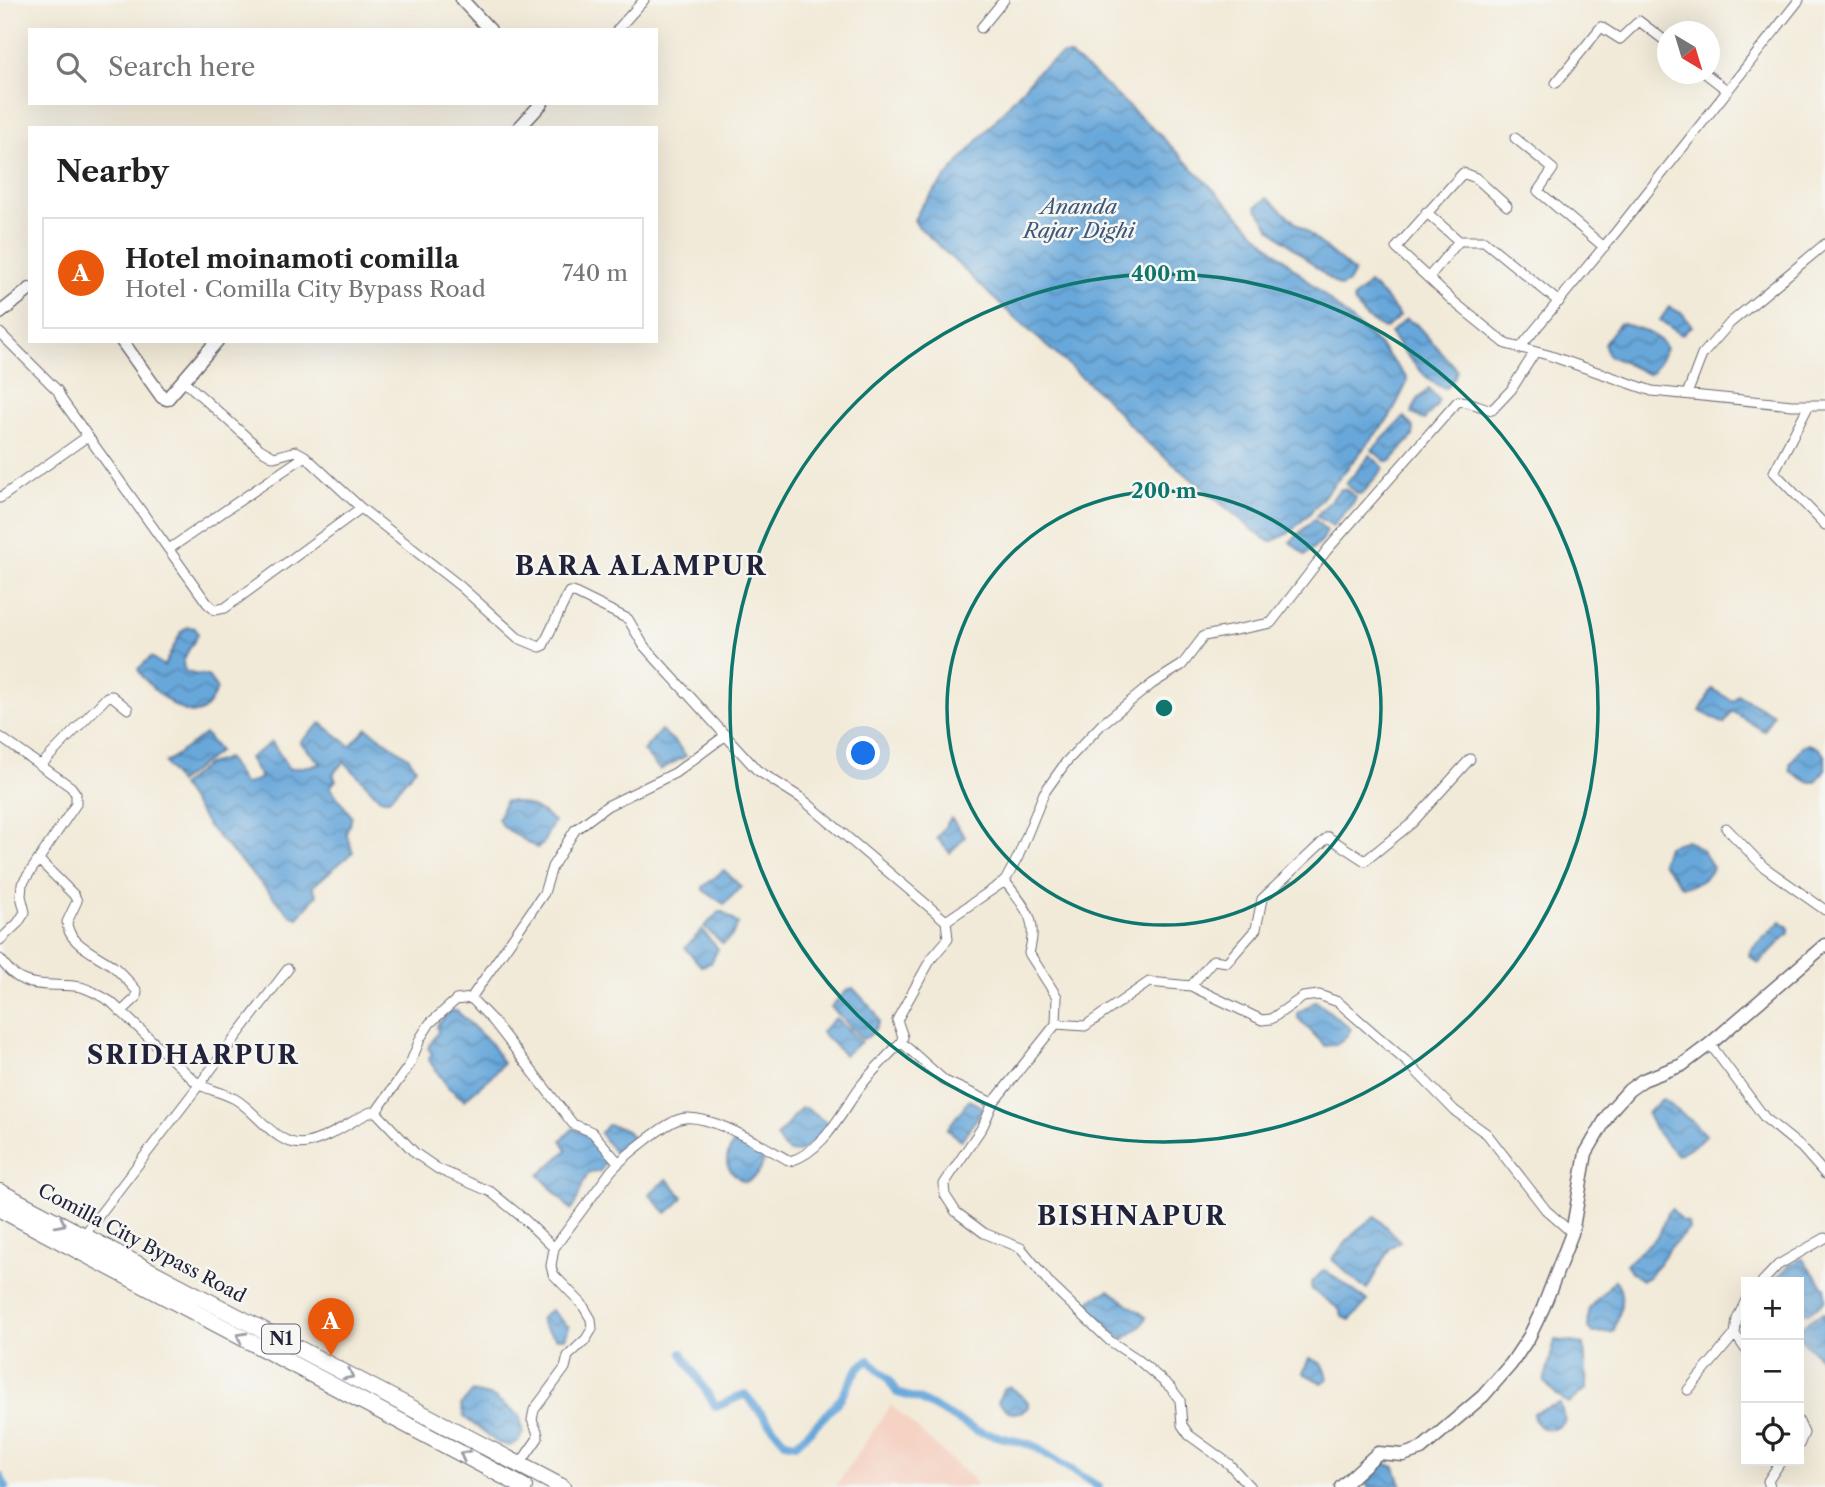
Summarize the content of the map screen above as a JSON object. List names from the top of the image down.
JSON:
{
  "streets": {
    "highway": ["Comilla City Bypass Road", "N1"]
  },
  "districts": ["BARA ALAMPUR", "SRIDHARPUR", "BISHNAPUR"],
  "water": ["Ananda Rajar Dighi"],
  "north": "bottom right",
  "page": {
    "search": "Search here",
    "heading": "Nearby",
    "list": [
      {
        "mark": "A",
        "name": "Hotel moinamoti comilla",
        "note": "Hotel · Comilla City Bypass Road",
        "value": "740 m"
      }
    ],
    "map_buttons": ["+", "−"],
    "pins": "A"
  },
  "rings": ["400 m", "200 m"]
}
